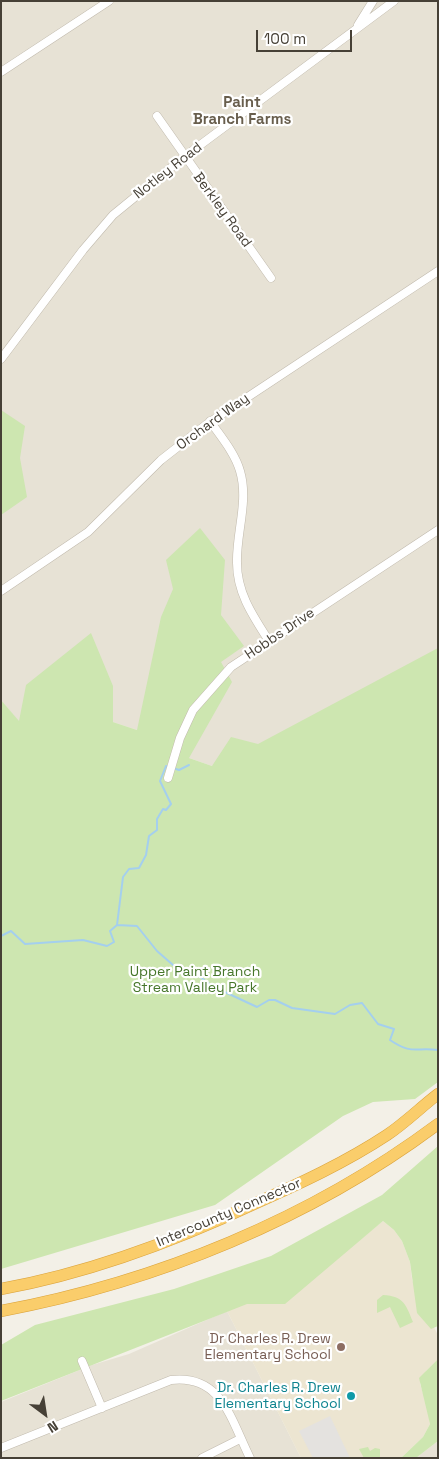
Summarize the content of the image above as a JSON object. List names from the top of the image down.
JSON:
{
  "streets": {
    "highway": ["Intercounty Connector"],
    "street": [
      "Notley Road",
      "Berkley Road",
      "Orchard Way",
      "Hobbs Drive"
    ]
  },
  "crossings": [
    ["Notley Road", "Berkley Road"]
  ],
  "districts": ["Paint Branch Farms"],
  "parks": ["Upper Paint Branch Stream Valley Park"],
  "places": ["Dr Charles R. Drew Elementary School", "Dr. Charles R. Drew Elementary School"],
  "scale_bar": "100 m",
  "north": "bottom right"
}
